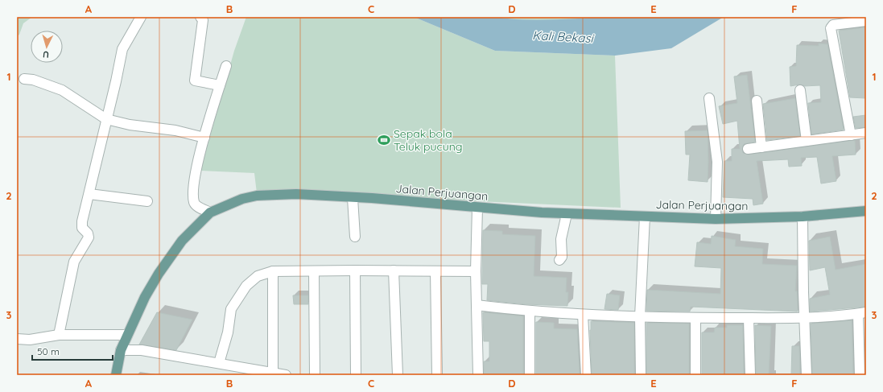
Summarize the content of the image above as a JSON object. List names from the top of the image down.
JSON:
{
  "streets": {
    "main road": ["Jalan Perjuangan"]
  },
  "water": ["Kali Bekasi"],
  "places": {
    "sports": ["Sepak bola Teluk pucung"]
  },
  "scale_bar": "50 m",
  "north": "bottom",
  "grid": {
    "columns": [
      "A",
      "B",
      "C",
      "D",
      "E",
      "F"
    ],
    "rows": ["1", "2", "3"]
  }
}
